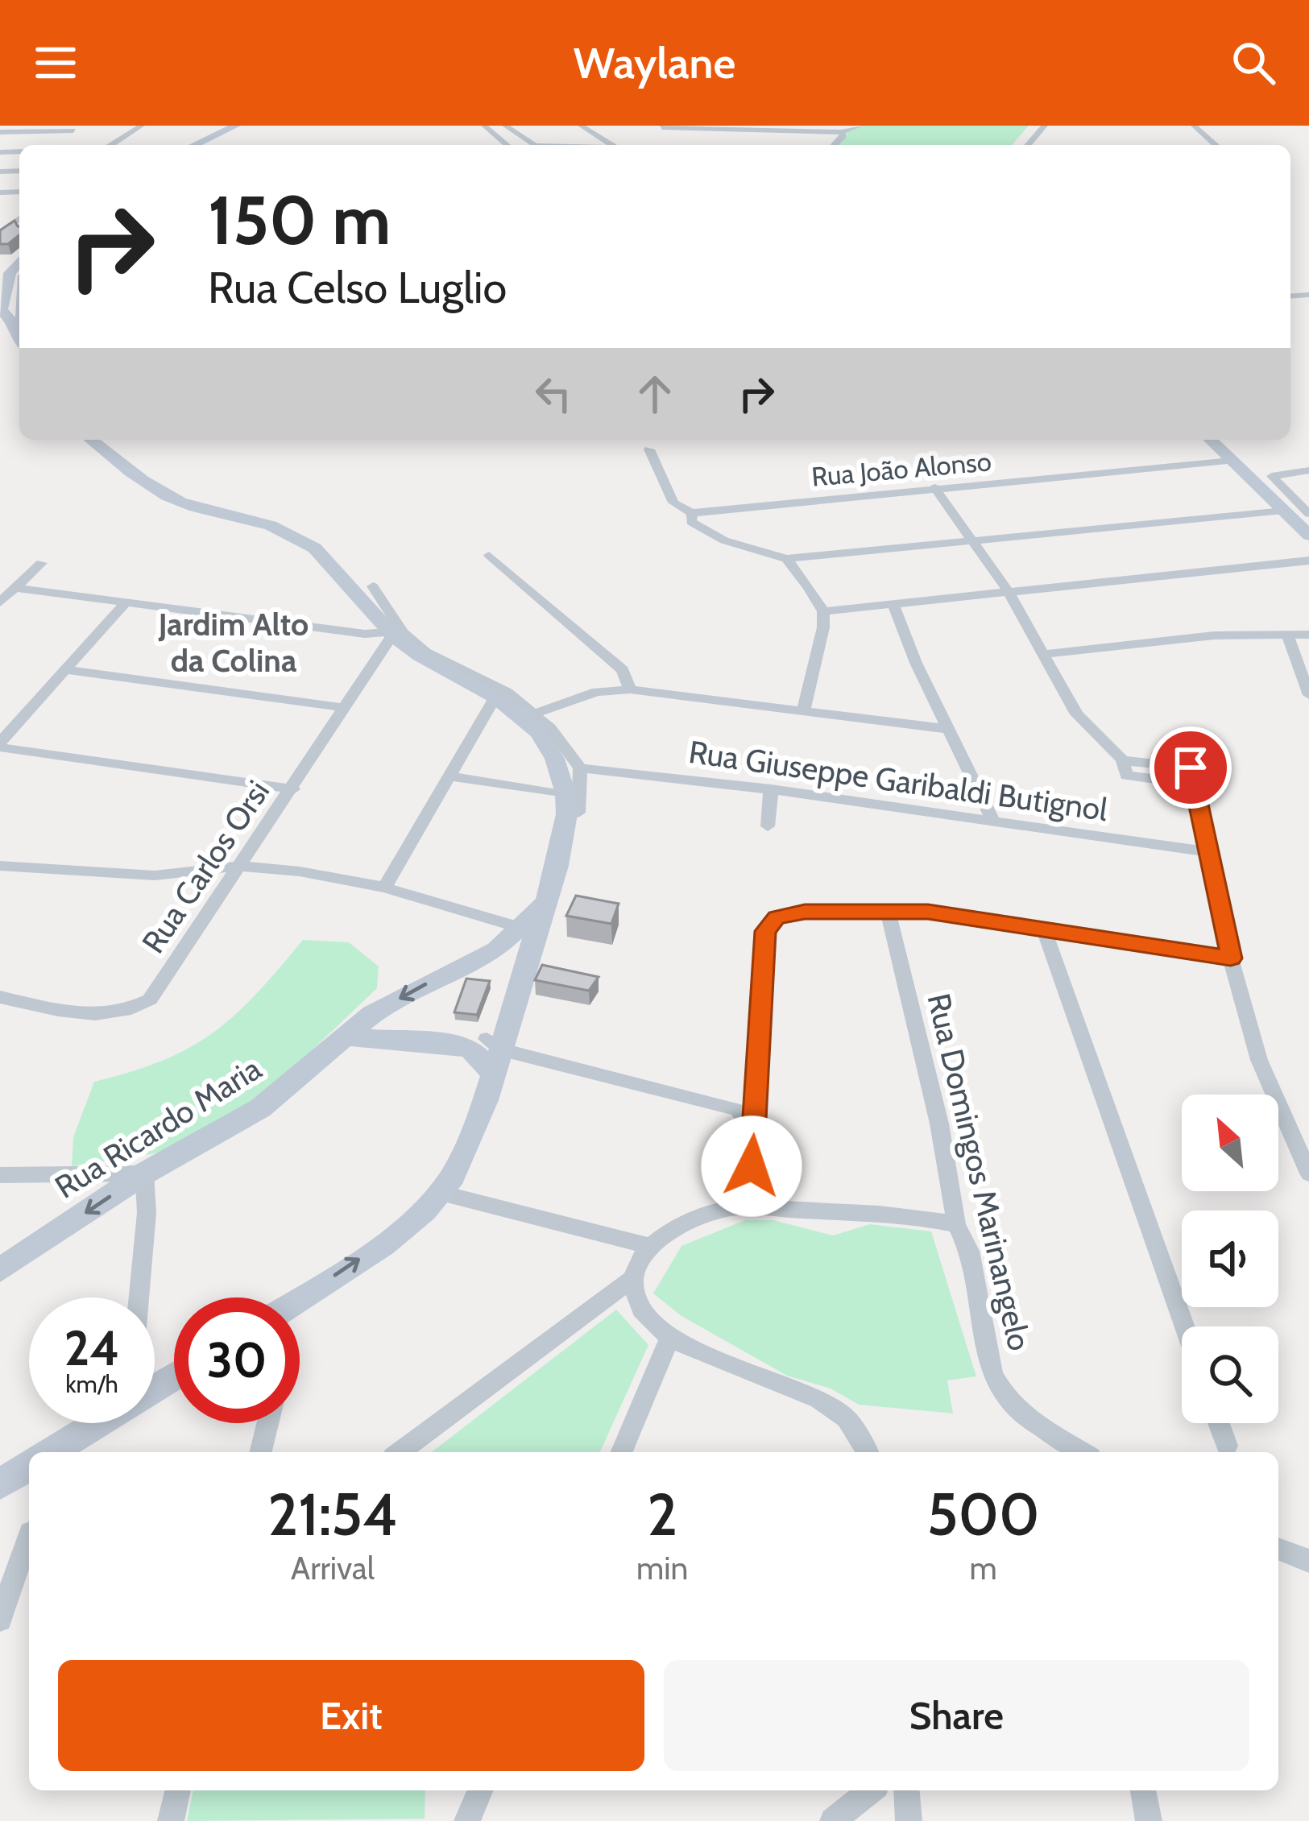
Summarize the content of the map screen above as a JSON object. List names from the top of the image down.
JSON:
{
  "streets": {
    "main road": ["Rua Ricardo Maria"],
    "street": [
      "Rua João Alonso",
      "Rua Giuseppe Garibaldi Butignol",
      "Rua Carlos Orsi",
      "Rua Domingos Marinangelo"
    ]
  },
  "one_way": ["Rua Ricardo Maria"],
  "districts": ["Jardim Alto da Colina"],
  "north": "top left",
  "page": {
    "header": "Waylane",
    "turn": ["150 m", "Rua Celso Luglio"],
    "speed": "24 km/h",
    "limit": "30",
    "eta": [
      "21:54",
      "Arrival",
      "2",
      "min",
      "500",
      "m"
    ],
    "buttons": ["Exit", "Share"]
  }
}
